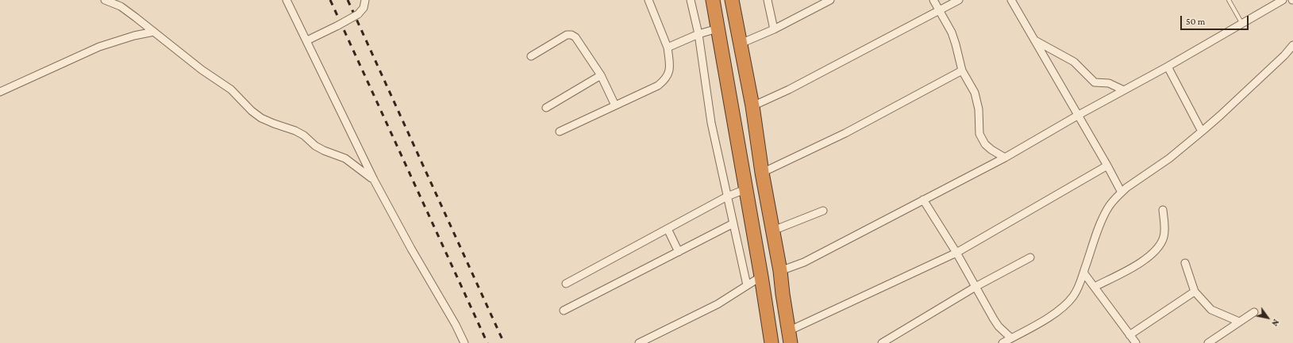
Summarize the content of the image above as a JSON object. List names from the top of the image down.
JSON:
{
  "scale_bar": "50 m",
  "north": "bottom right"
}
